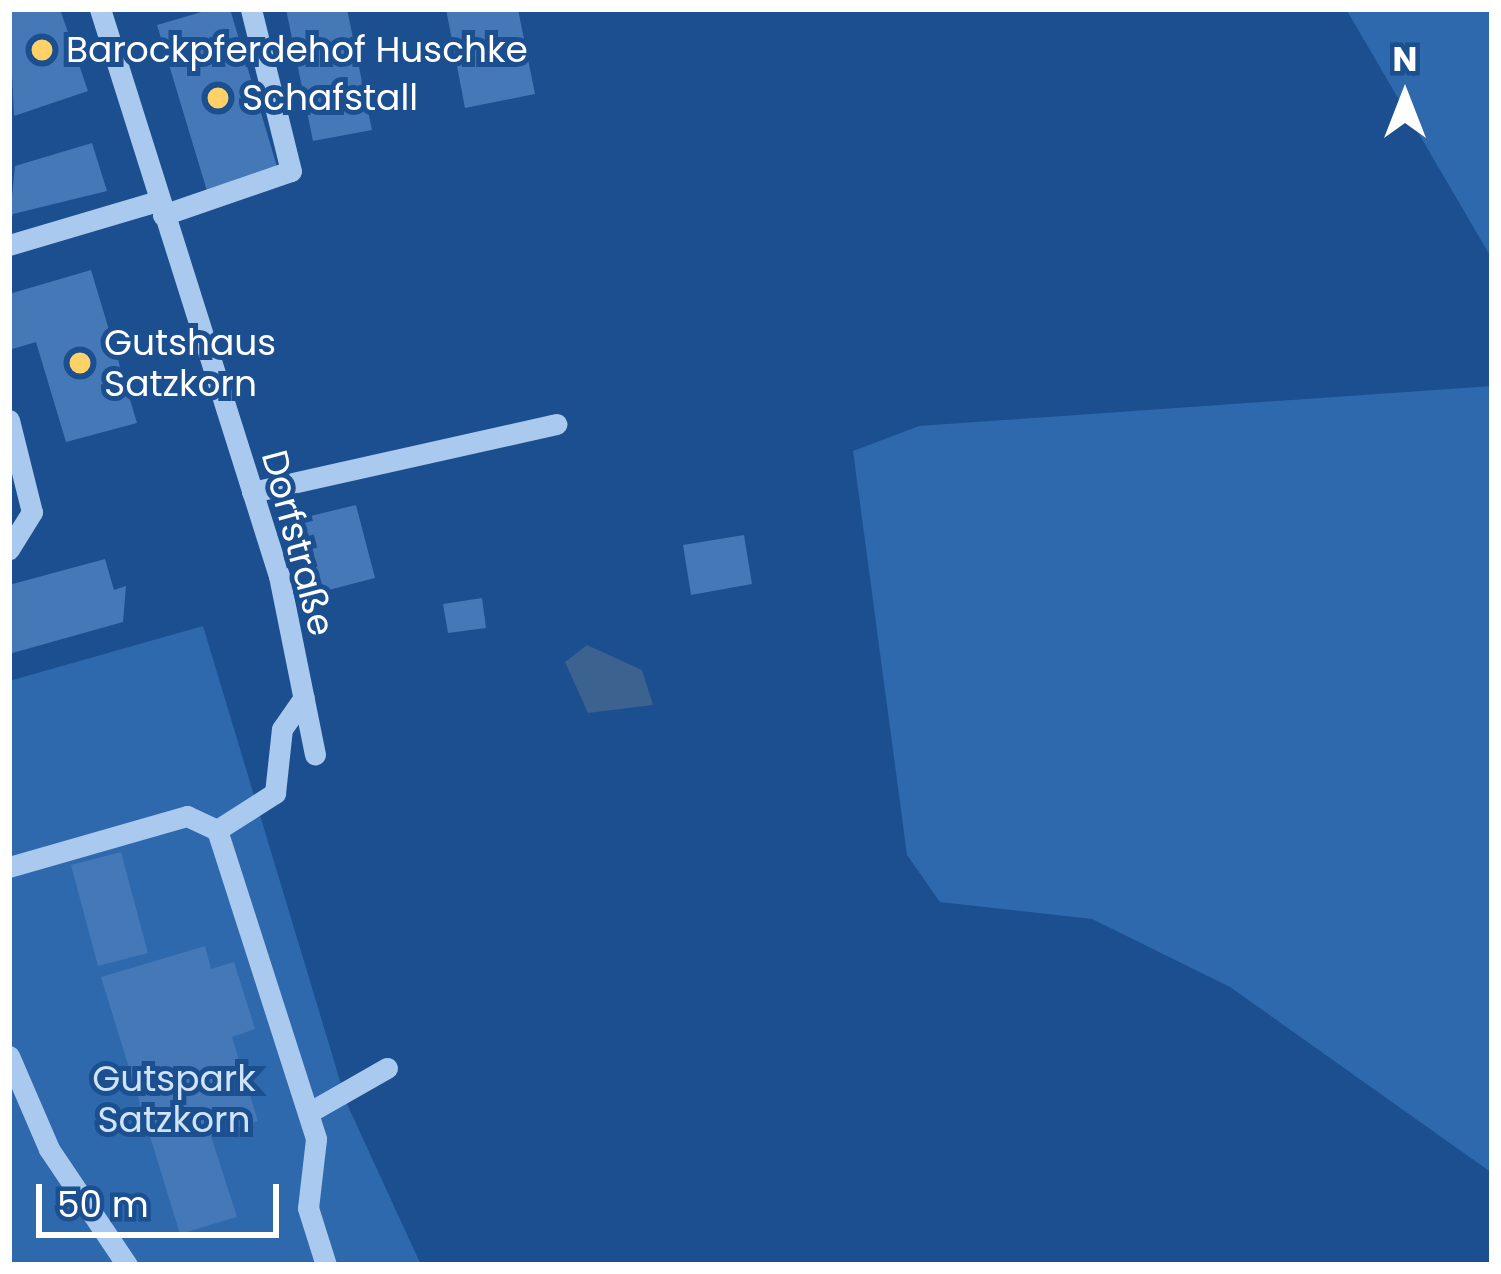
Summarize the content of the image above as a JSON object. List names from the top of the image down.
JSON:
{
  "streets": {
    "street": ["Dorfstraße"]
  },
  "parks": ["Gutspark Satzkorn"],
  "places": ["Barockpferdehof Huschke", "Schafstall", "Gutshaus Satzkorn"],
  "scale_bar": "50 m",
  "north": "top"
}
